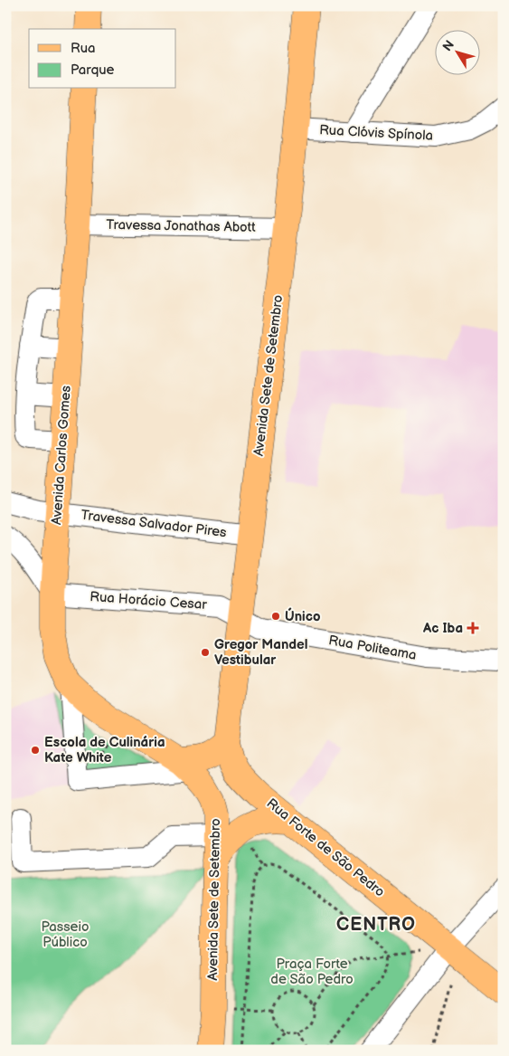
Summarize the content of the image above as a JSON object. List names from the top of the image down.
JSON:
{
  "streets": {
    "main road": ["Avenida Sete de Setembro", "Avenida Carlos Gomes", "Rua Forte de São Pedro"],
    "street": [
      "Rua Clóvis Spínola",
      "Travessa Jonathas Abott",
      "Travessa Salvador Pires",
      "Rua Horácio Cesar",
      "Rua Politeama"
    ]
  },
  "crossings": [
    ["Rua Clóvis Spínola", "Avenida Sete de Setembro"],
    ["Travessa Jonathas Abott", "Avenida Sete de Setembro"],
    ["Travessa Jonathas Abott", "Avenida Carlos Gomes"],
    ["Avenida Sete de Setembro", "Avenida Carlos Gomes"],
    ["Avenida Sete de Setembro", "Travessa Salvador Pires"],
    ["Avenida Sete de Setembro", "Rua Horácio Cesar"],
    ["Avenida Sete de Setembro", "Rua Politeama"],
    ["Avenida Sete de Setembro", "Rua Forte de São Pedro"],
    ["Avenida Carlos Gomes", "Travessa Salvador Pires"],
    ["Avenida Carlos Gomes", "Rua Horácio Cesar"],
    ["Rua Horácio Cesar", "Rua Politeama"]
  ],
  "districts": ["CENTRO"],
  "parks": ["Passeio Público", "Praça Forte de São Pedro"],
  "places": {
    "other": ["Único", "Gregor Mandel Vestibular", "Escola de Culinária Kate White"],
    "health": ["Ac Iba"]
  },
  "legend": ["Rua", "Parque"],
  "north": "top left"
}
